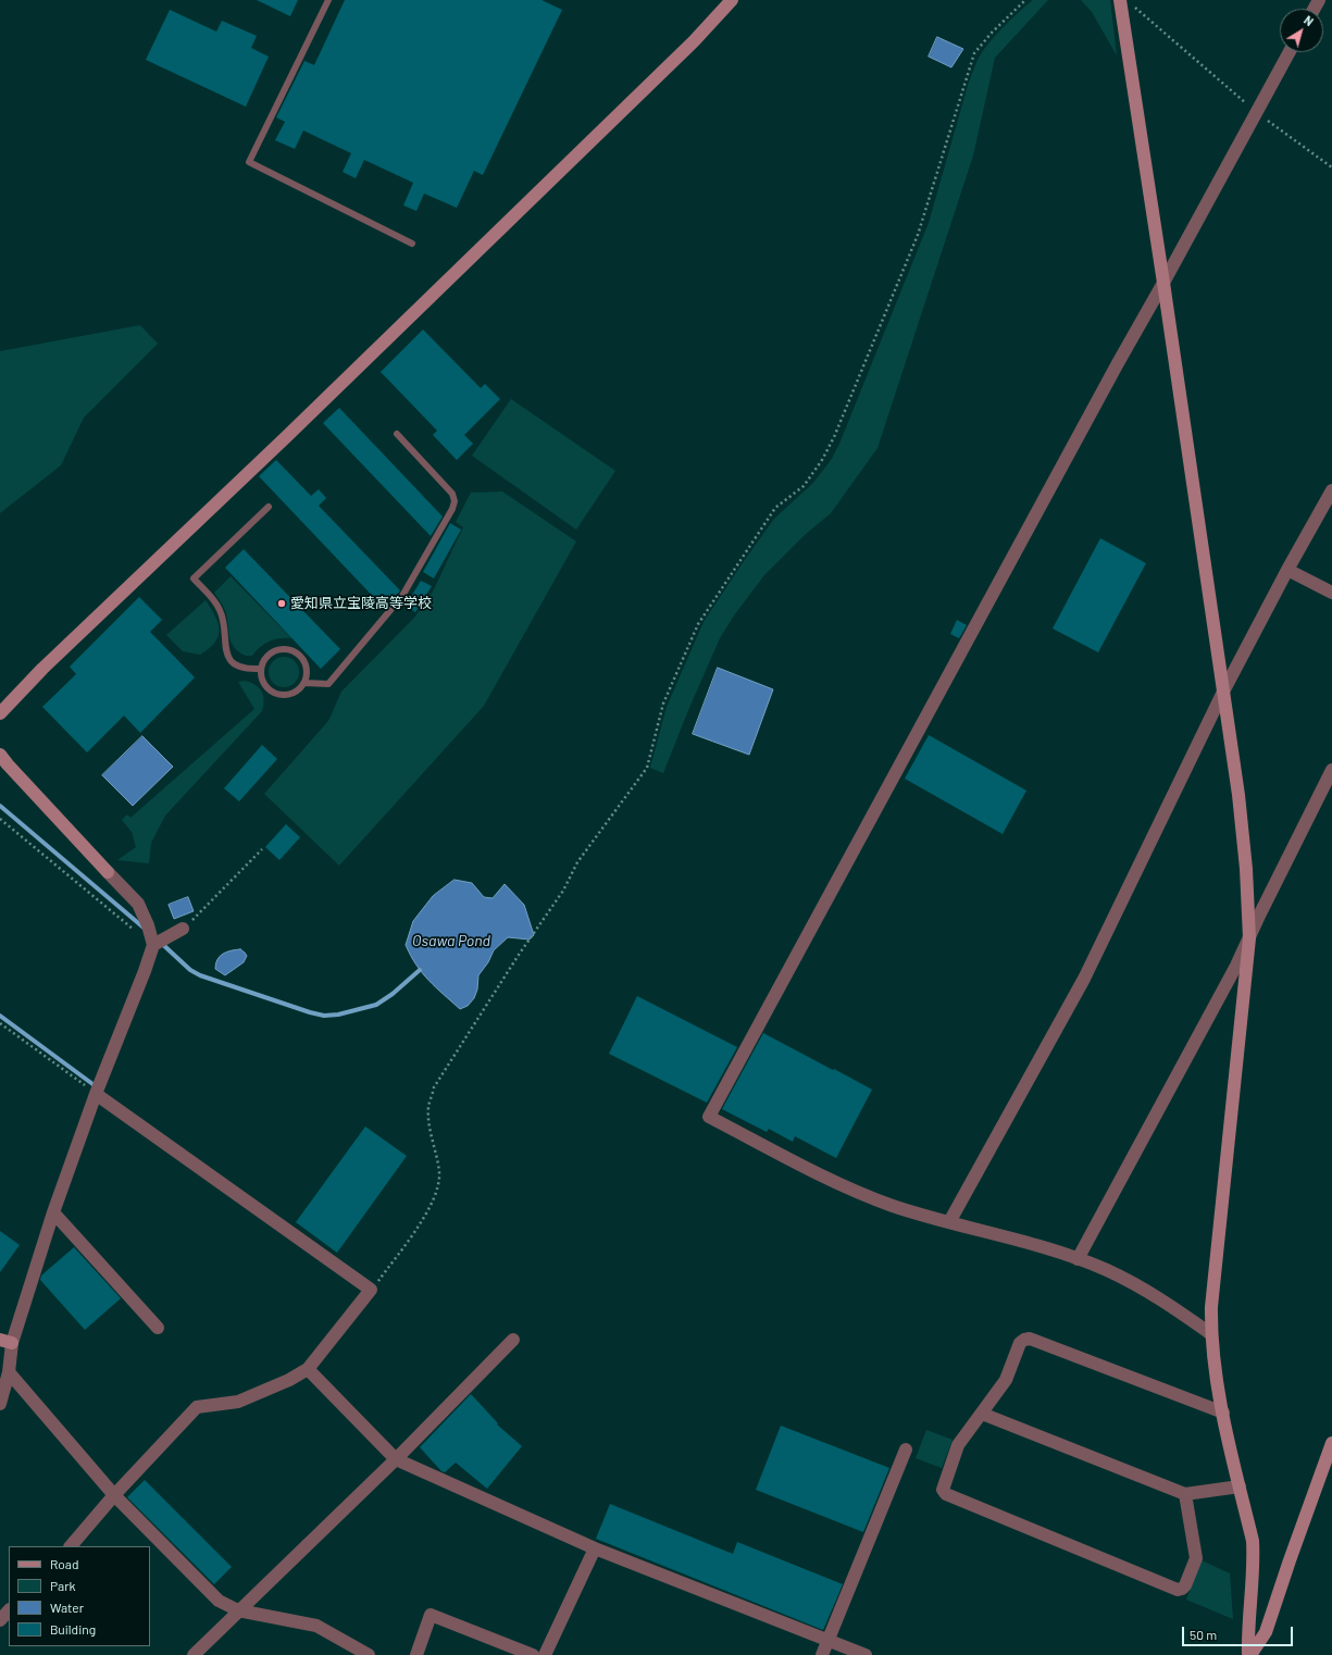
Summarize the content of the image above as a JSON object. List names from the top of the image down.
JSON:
{
  "water": ["Osawa Pond"],
  "places": ["愛知県立宝陵高等学校"],
  "legend": [
    "Road",
    "Park",
    "Water",
    "Building"
  ],
  "scale_bar": "50 m",
  "north": "top right"
}
